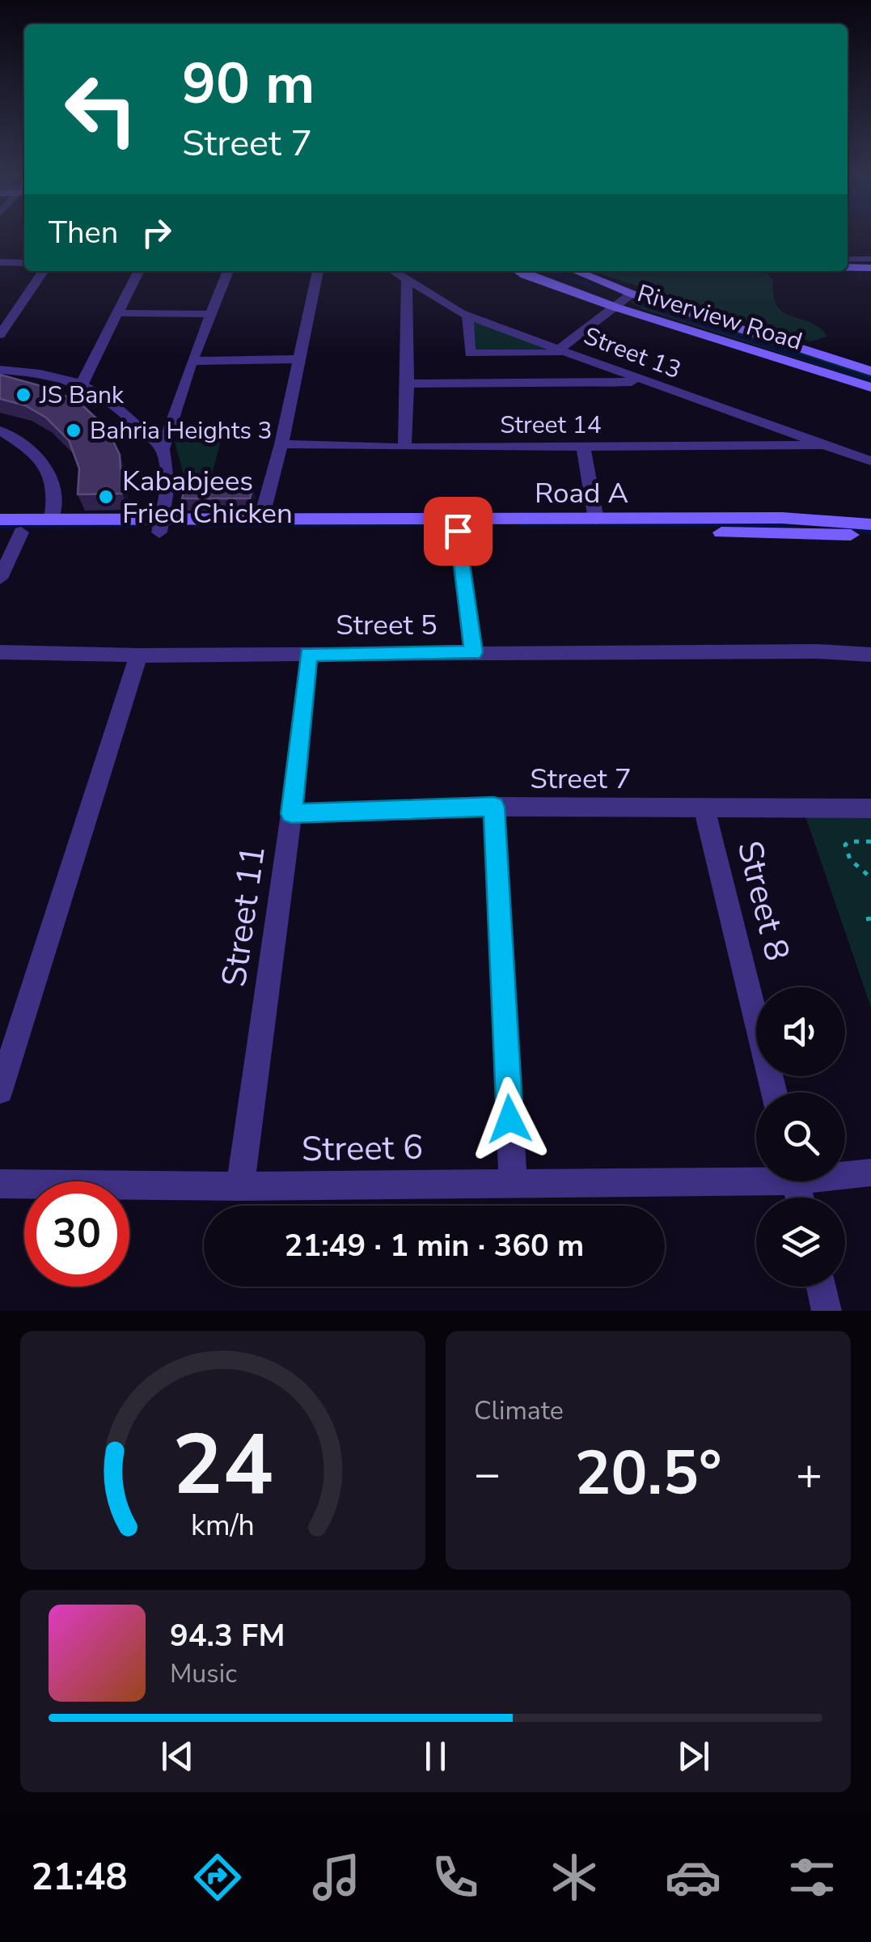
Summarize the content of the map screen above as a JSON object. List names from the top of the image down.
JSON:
{
  "streets": {
    "street": [
      "Riverview Road",
      "Street 13",
      "Street 14",
      "Road A",
      "Street 5",
      "Street 7",
      "Street 8",
      "Street 11",
      "Street 6"
    ]
  },
  "crossings": [
    ["Street 13", "Street 14"],
    ["Street 5", "Street 11"],
    ["Street 7", "Street 8"],
    ["Street 7", "Street 11"],
    ["Street 11", "Street 6"]
  ],
  "places": ["JS Bank", "Bahria Heights 3", "Kababjees Fried Chicken"],
  "page": {
    "turn": ["90 m", "Street 7"],
    "then": "Then",
    "limit": "30",
    "trip": "21:49 · 1 min · 360 m",
    "tile": "Climate",
    "heat": ["−", "20.5°", "+"],
    "song": ["94.3 FM", "Music"],
    "tabs": "21:48",
    "gauge": ["24", "km/h"]
  }
}
